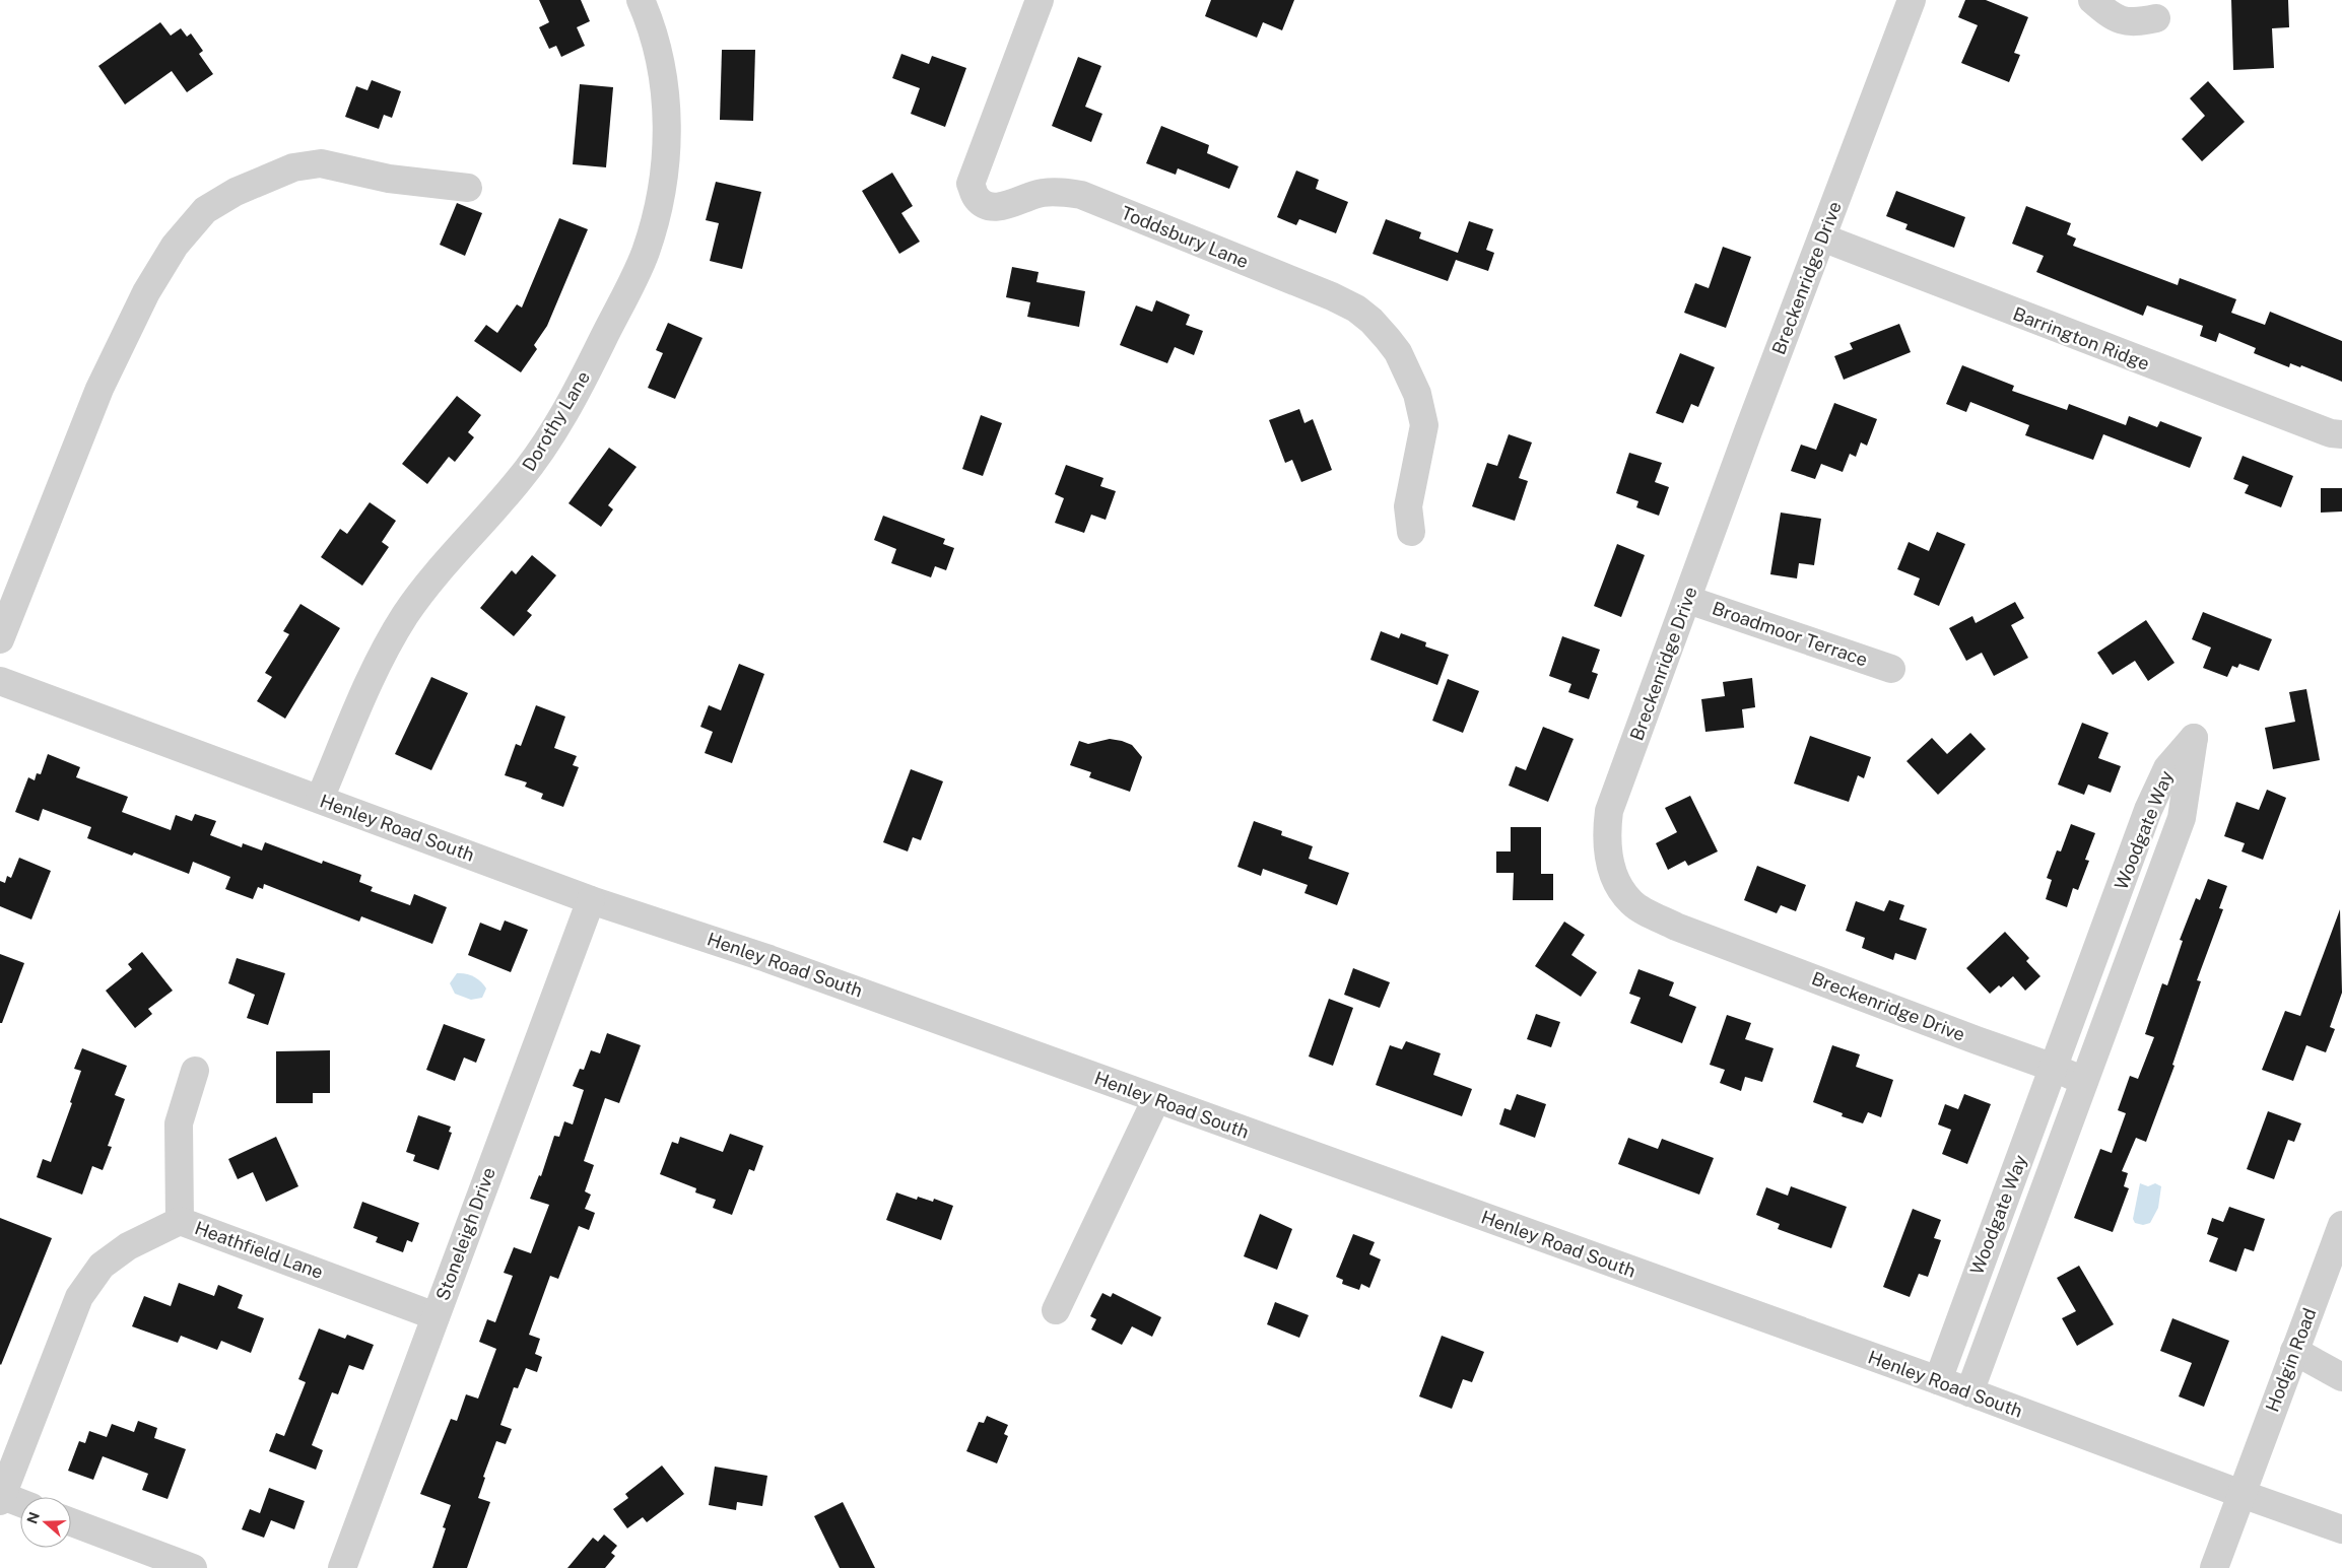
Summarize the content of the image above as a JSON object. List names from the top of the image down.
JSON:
{
  "streets": {
    "street": [
      "Toddsbury Lane",
      "Breckenridge Drive",
      "Barrington Ridge",
      "Dorothy Lane",
      "Broadmoor Terrace",
      "Henley Road South",
      "Woodgate Way",
      "Stoneleigh Drive",
      "Heathfield Lane",
      "Hodgin Road"
    ]
  },
  "crossings": [
    ["Breckenridge Drive", "Barrington Ridge"],
    ["Breckenridge Drive", "Broadmoor Terrace"],
    ["Breckenridge Drive", "Woodgate Way"],
    ["Dorothy Lane", "Henley Road South"],
    ["Henley Road South", "Woodgate Way"],
    ["Henley Road South", "Stoneleigh Drive"],
    ["Henley Road South", "Hodgin Road"],
    ["Stoneleigh Drive", "Heathfield Lane"]
  ],
  "north": "left"
}
